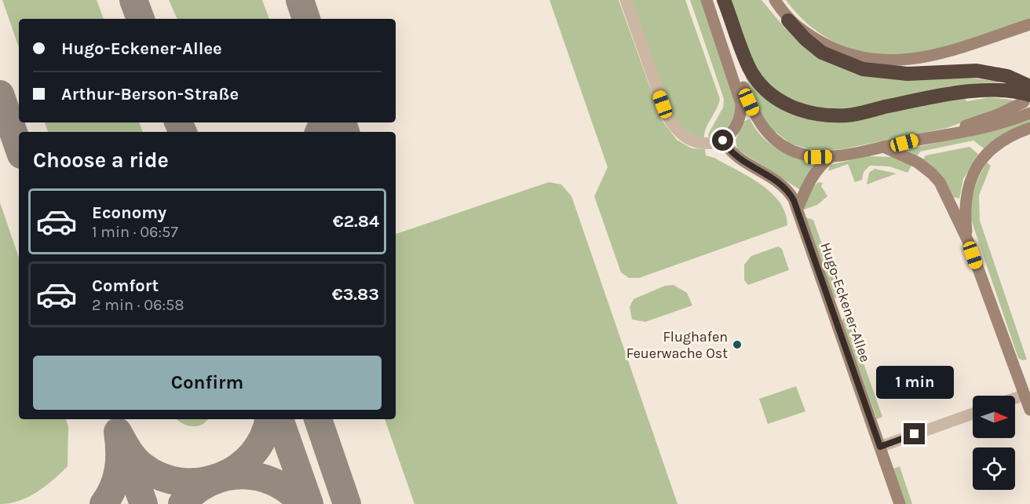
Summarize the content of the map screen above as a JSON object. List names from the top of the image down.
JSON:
{
  "streets": {
    "street": ["Hugo-Eckener-Allee"]
  },
  "places": ["Flughafen Feuerwache Ost"],
  "north": "right",
  "page": {
    "banner": ["Hugo-Eckener-Allee", "Arthur-Berson-Straße"],
    "heading": "Choose a ride",
    "list": [
      {
        "name": "Economy",
        "note": "1 min · 06:57",
        "value": "€2.84"
      },
      {
        "name": "Comfort",
        "note": "2 min · 06:58",
        "value": "€3.83"
      }
    ],
    "buttons": "Confirm",
    "bubble": "1 min"
  }
}
